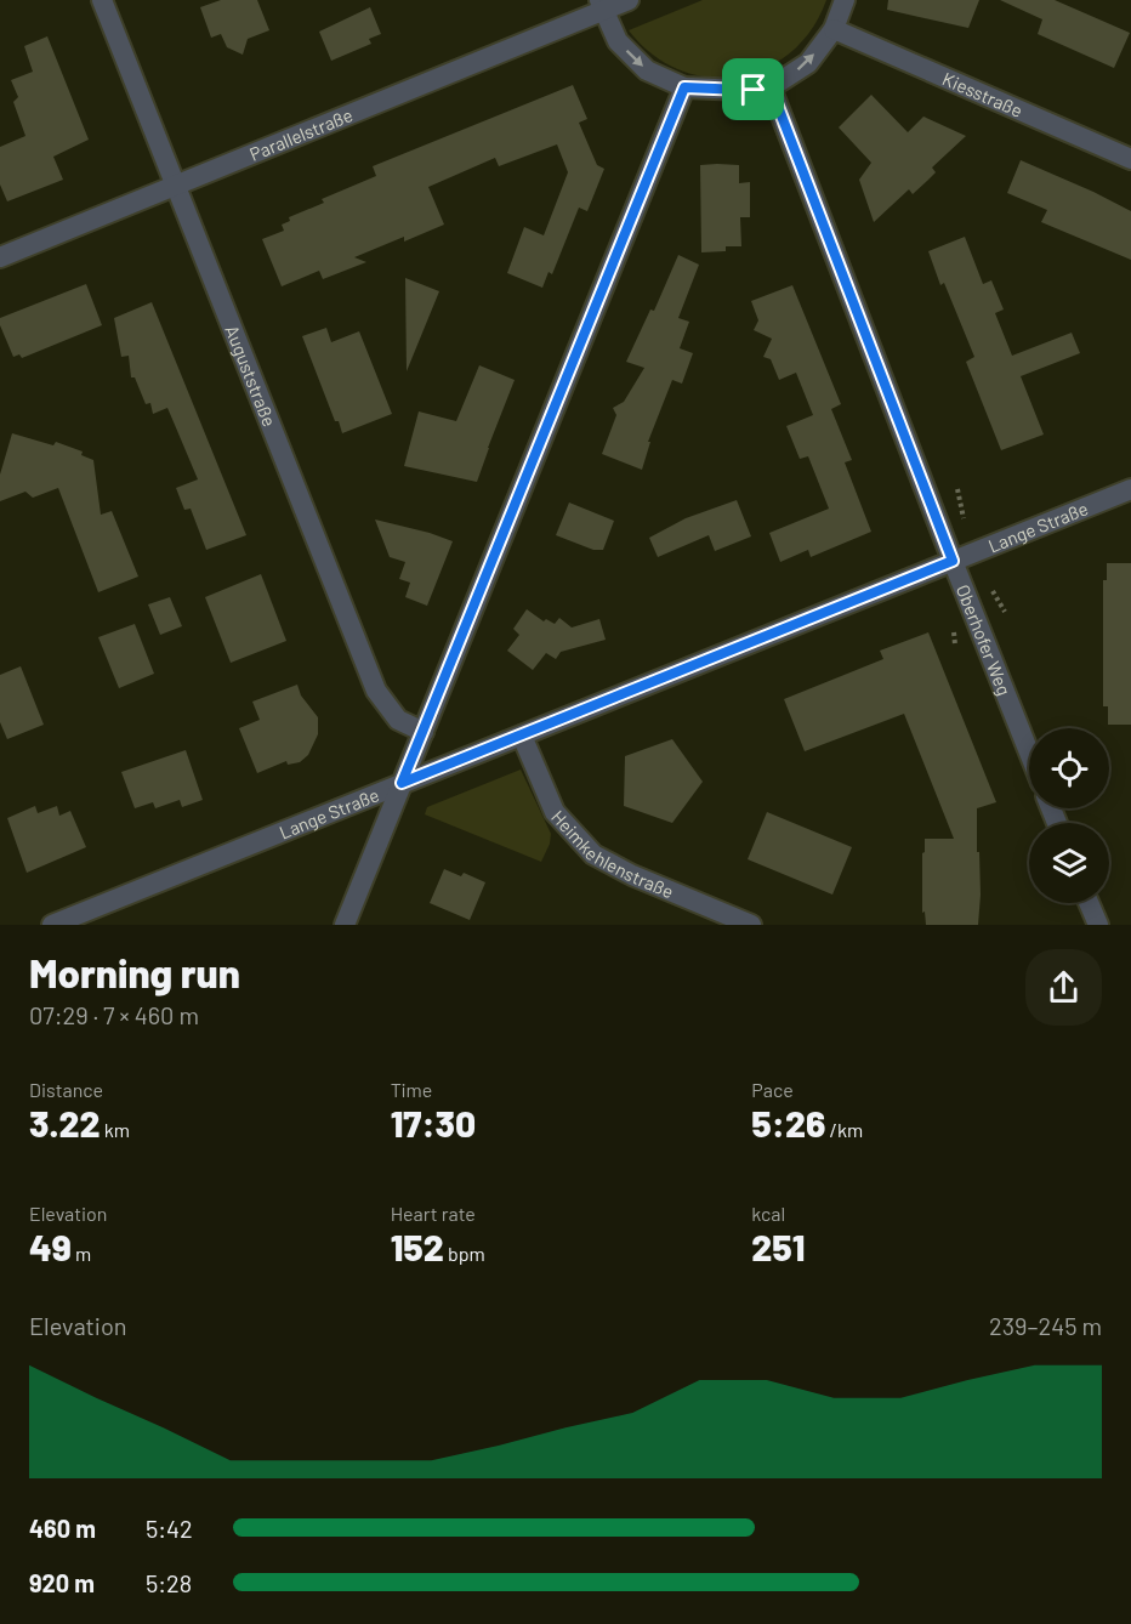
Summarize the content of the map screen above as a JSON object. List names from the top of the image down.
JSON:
{
  "streets": {
    "street": [
      "Kiesstraße",
      "Parallelstraße",
      "Auguststraße",
      "Lange Straße",
      "Oberhofer Weg",
      "Heimkehlenstraße"
    ]
  },
  "crossings": [
    ["Parallelstraße", "Auguststraße"],
    ["Lange Straße", "Oberhofer Weg"],
    ["Lange Straße", "Heimkehlenstraße"]
  ],
  "page": {
    "heading": ["Morning run", "07:29 · 7 × 460 m"],
    "stats": [
      ["Distance", "3.22 km"],
      ["Time", "17:30"],
      ["Pace", "5:26 /km"],
      ["Elevation", "49 m"],
      ["Heart rate", "152 bpm"],
      ["kcal", "251"]
    ],
    "chart": ["Elevation", "239–245 m"],
    "list": [
      {
        "name": "460 m",
        "note": "5:42"
      },
      {
        "name": "920 m",
        "note": "5:28"
      }
    ]
  }
}
